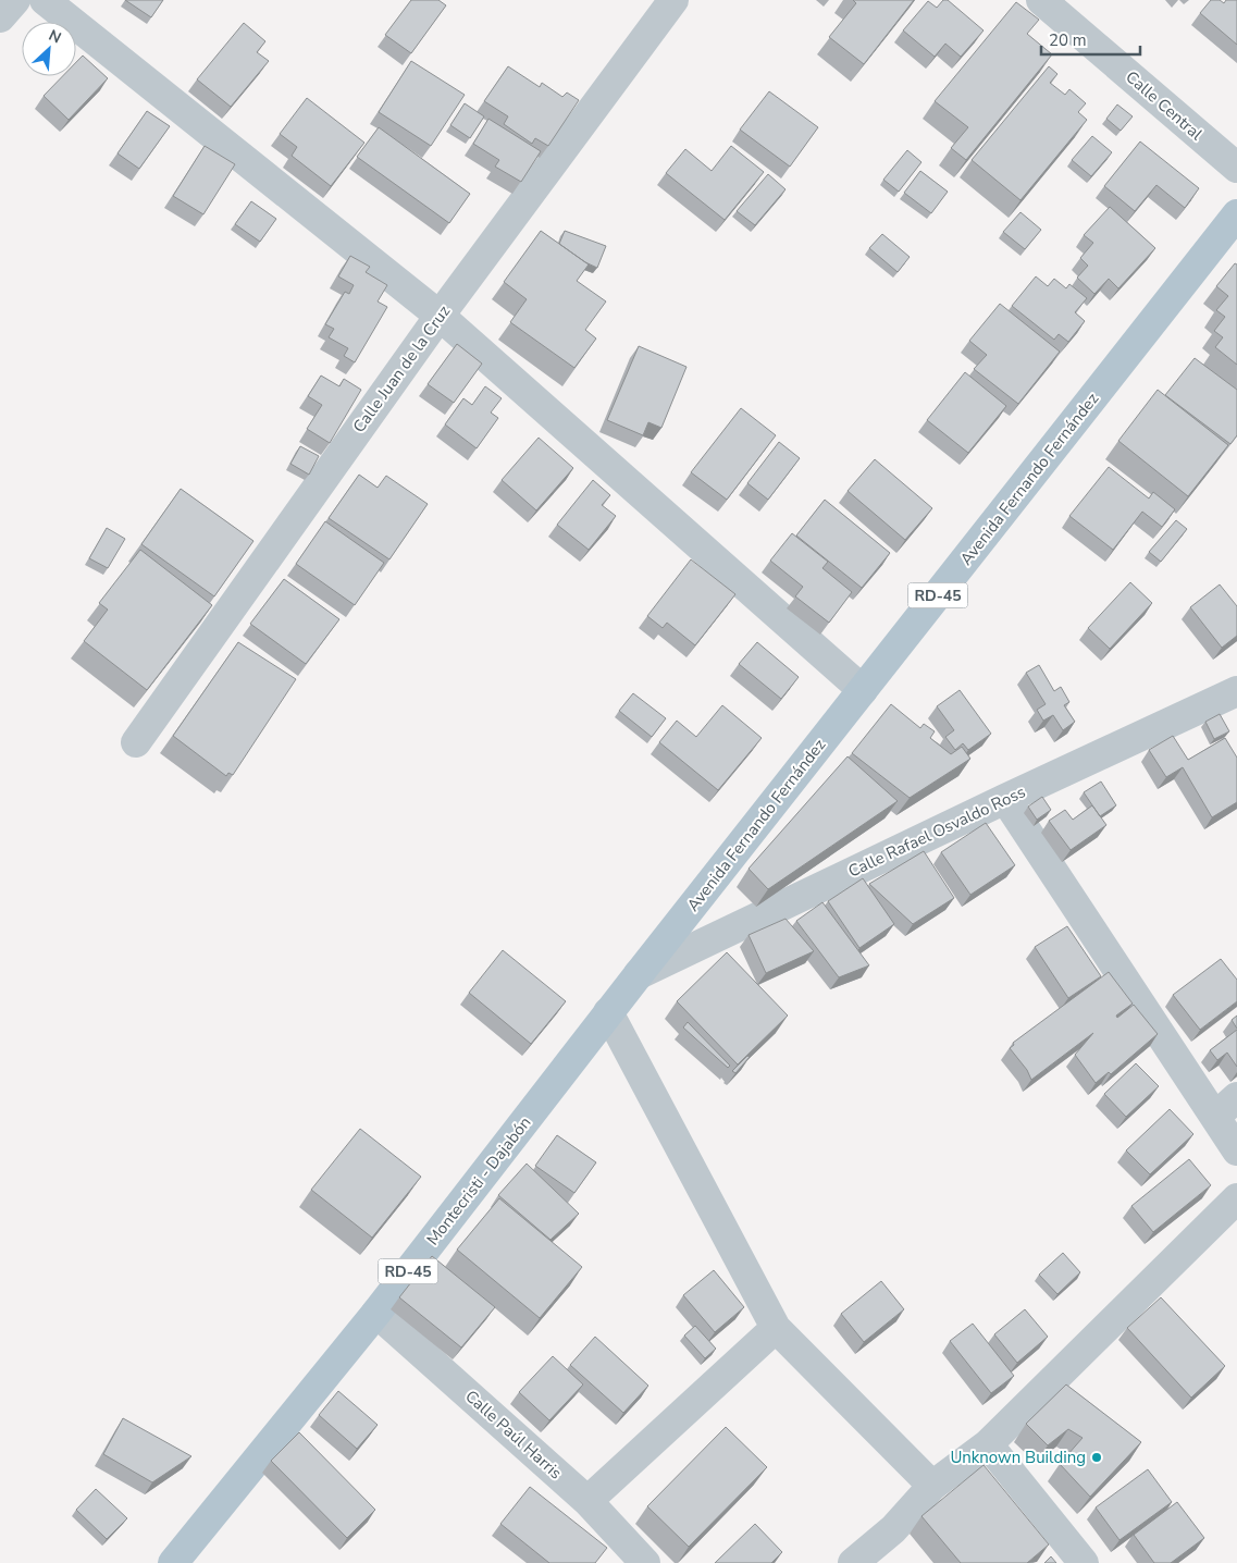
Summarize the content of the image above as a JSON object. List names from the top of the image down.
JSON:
{
  "streets": {
    "main road": ["Avenida Fernando Fernández", "RD-45", "Montecristi - Dajabón"],
    "street": [
      "Calle Central",
      "Calle Juan de la Cruz",
      "Calle Rafael Osvaldo Ross",
      "Calle Paúl Harris"
    ]
  },
  "crossings": [
    ["Avenida Fernando Fernández", "Calle Rafael Osvaldo Ross"],
    ["Avenida Fernando Fernández", "Montecristi - Dajabón"],
    ["Calle Rafael Osvaldo Ross", "Montecristi - Dajabón"],
    ["Montecristi - Dajabón", "Calle Paúl Harris"]
  ],
  "places": ["Unknown Building"],
  "scale_bar": "20 m",
  "north": "top right"
}
